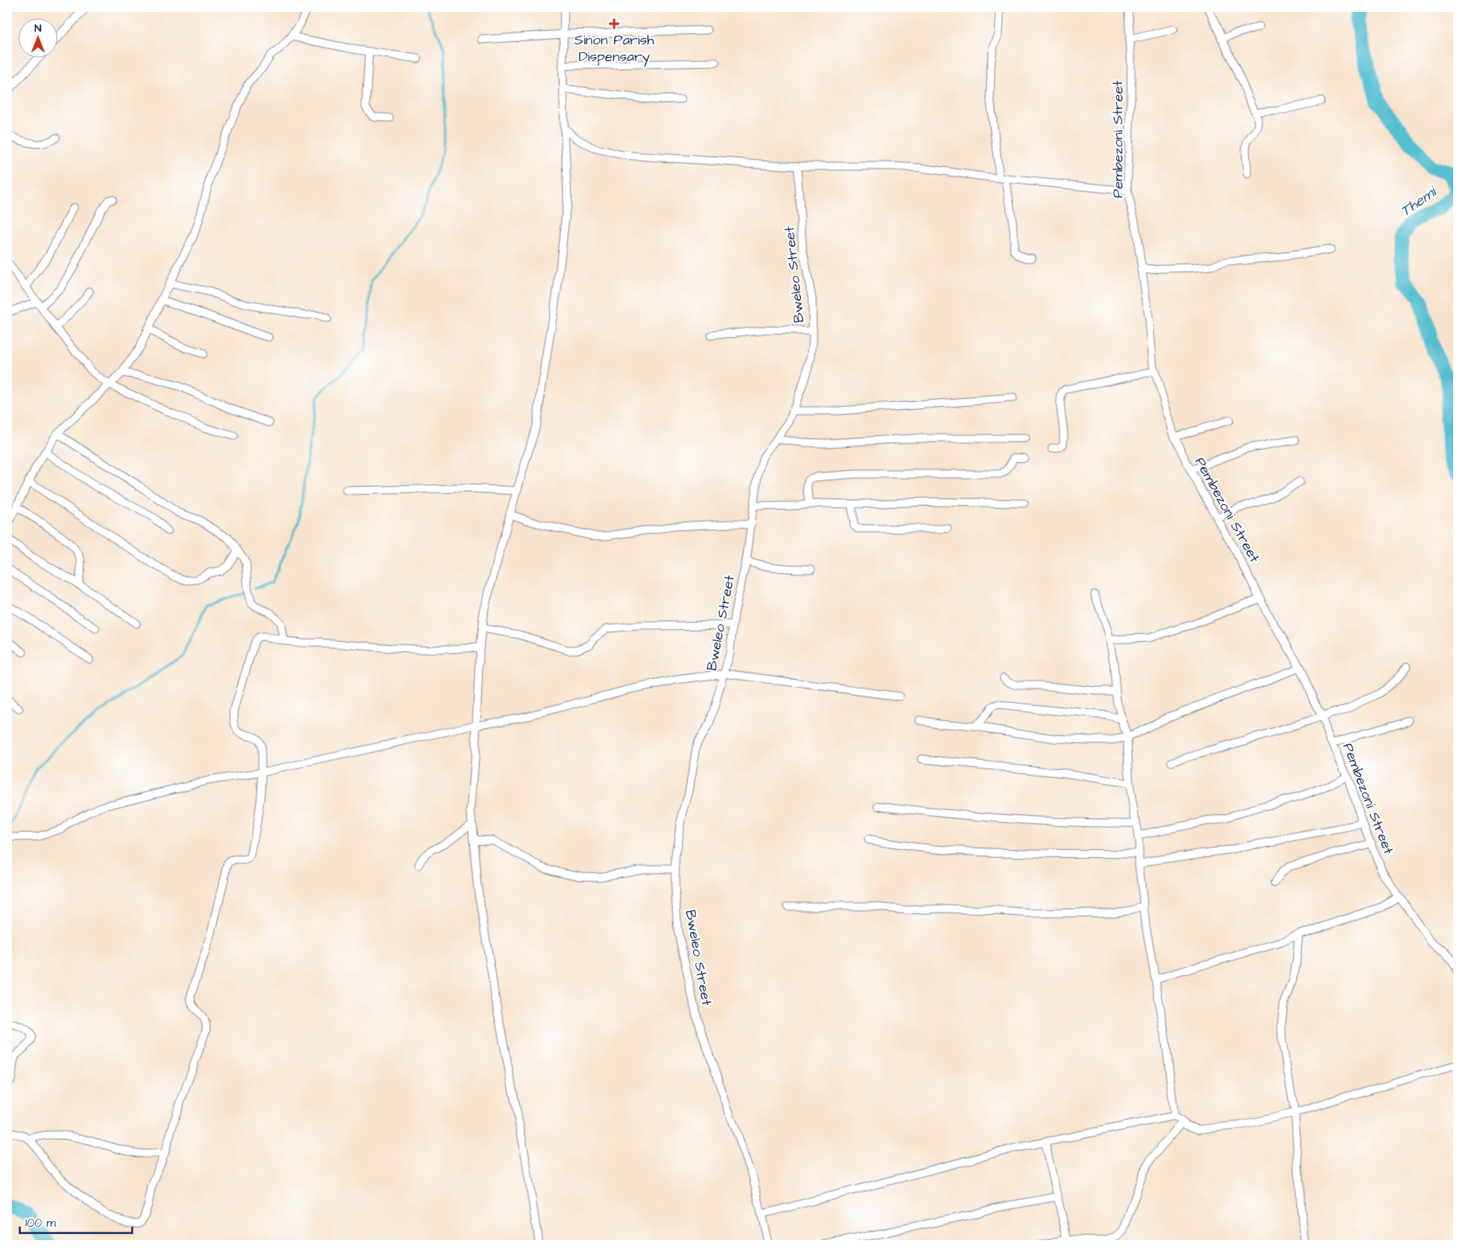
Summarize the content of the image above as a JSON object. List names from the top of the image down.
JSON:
{
  "streets": {
    "street": ["Pembezoni Street", "Bweleo Street"]
  },
  "water": ["Themi"],
  "places": {
    "health": ["Sinon Parish Dispensary"]
  },
  "scale_bar": "100 m",
  "north": "top"
}
